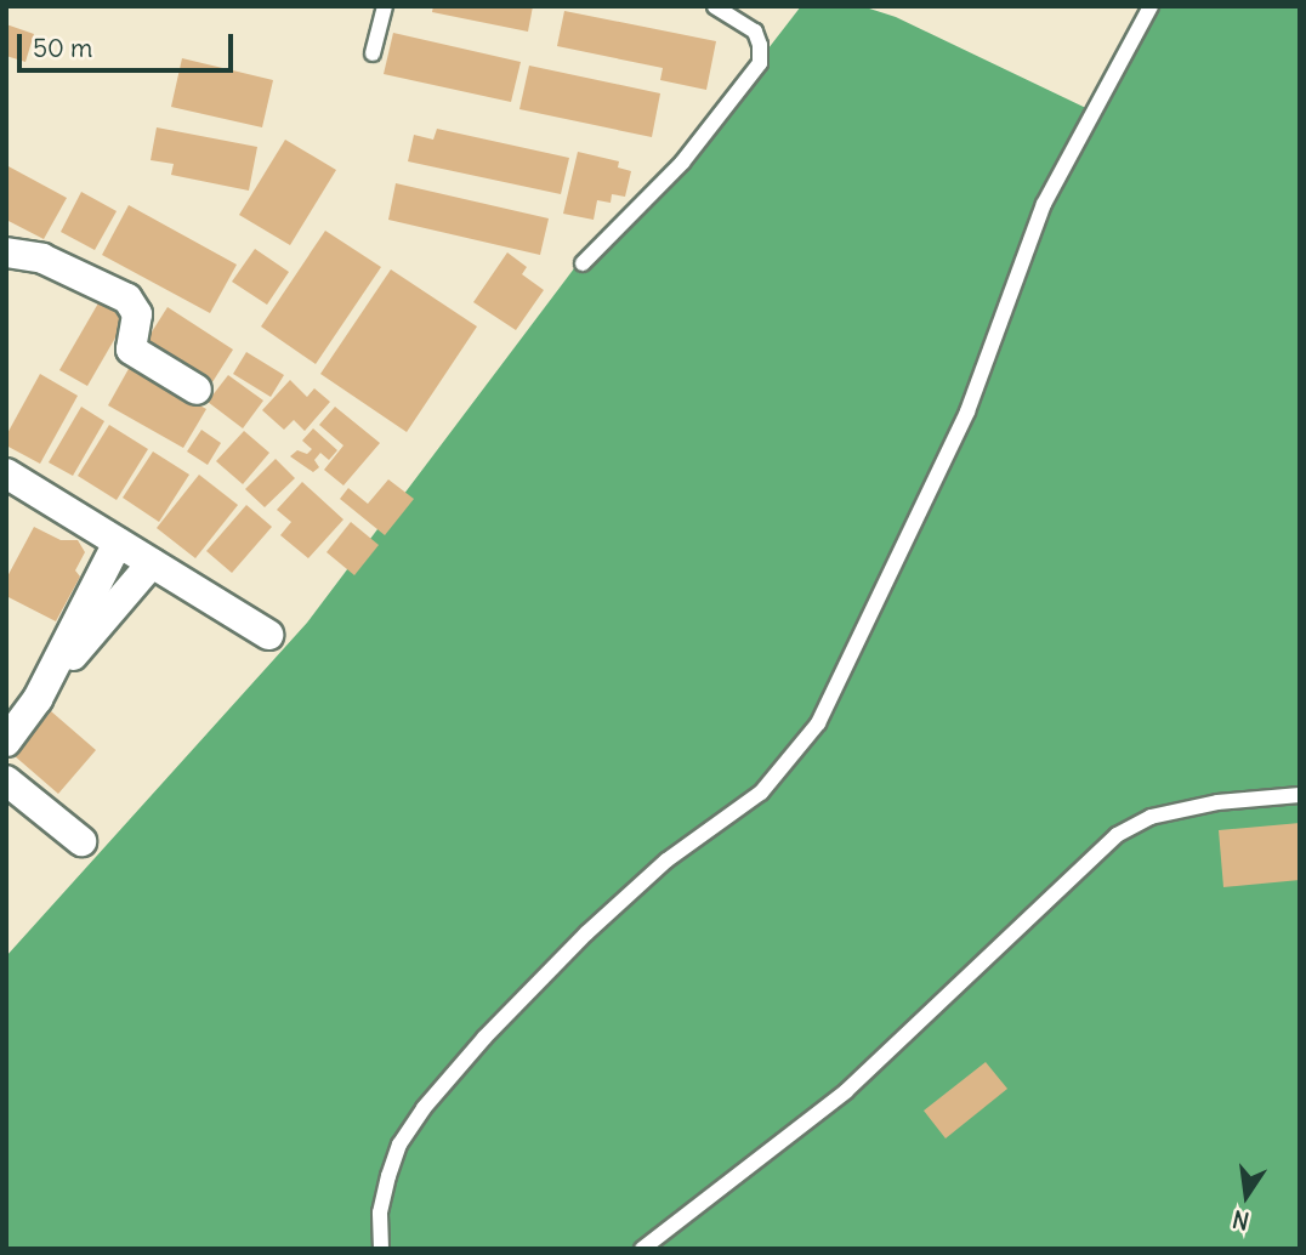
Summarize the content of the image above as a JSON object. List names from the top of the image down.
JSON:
{
  "scale_bar": "50 m",
  "north": "bottom"
}
